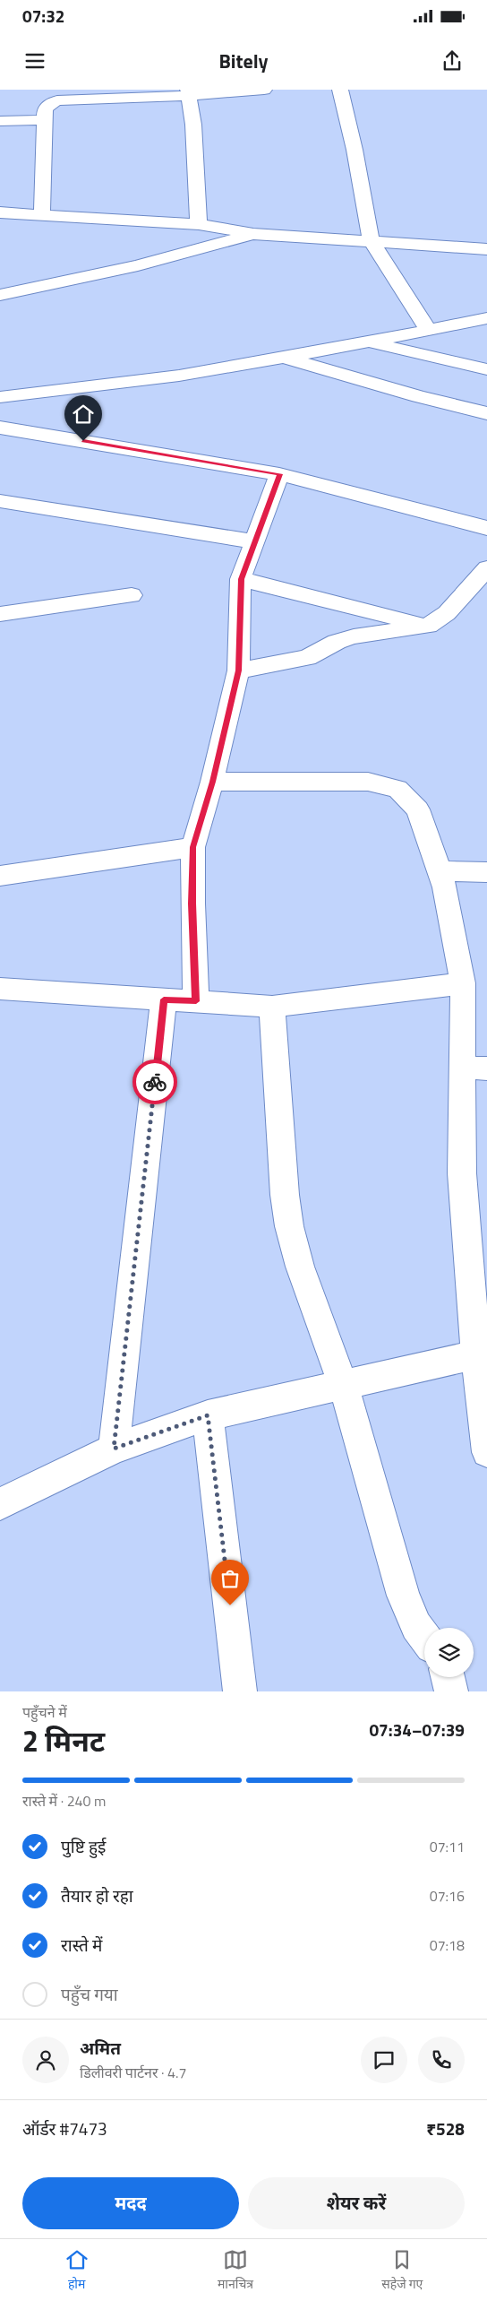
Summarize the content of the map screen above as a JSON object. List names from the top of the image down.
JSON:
{
  "page": {
    "status": "07:32",
    "header": "Bitely",
    "heading": ["2 मिनट", "पहुँचने में", "07:34–07:39"],
    "panel": [
      "अमित",
      "डिलीवरी पार्टनर · 4.7",
      "ऑर्डर #7473",
      "₹528"
    ],
    "bar": "रास्ते में · 240 m",
    "list": [
      ["पुष्टि हुई", "07:11"],
      ["तैयार हो रहा", "07:16"],
      ["रास्ते में", "07:18"],
      "पहुँच गया"
    ],
    "buttons": ["मदद", "शेयर करें"],
    "tabs": ["होम", "मानचित्र", "सहेजे गए"]
  }
}
